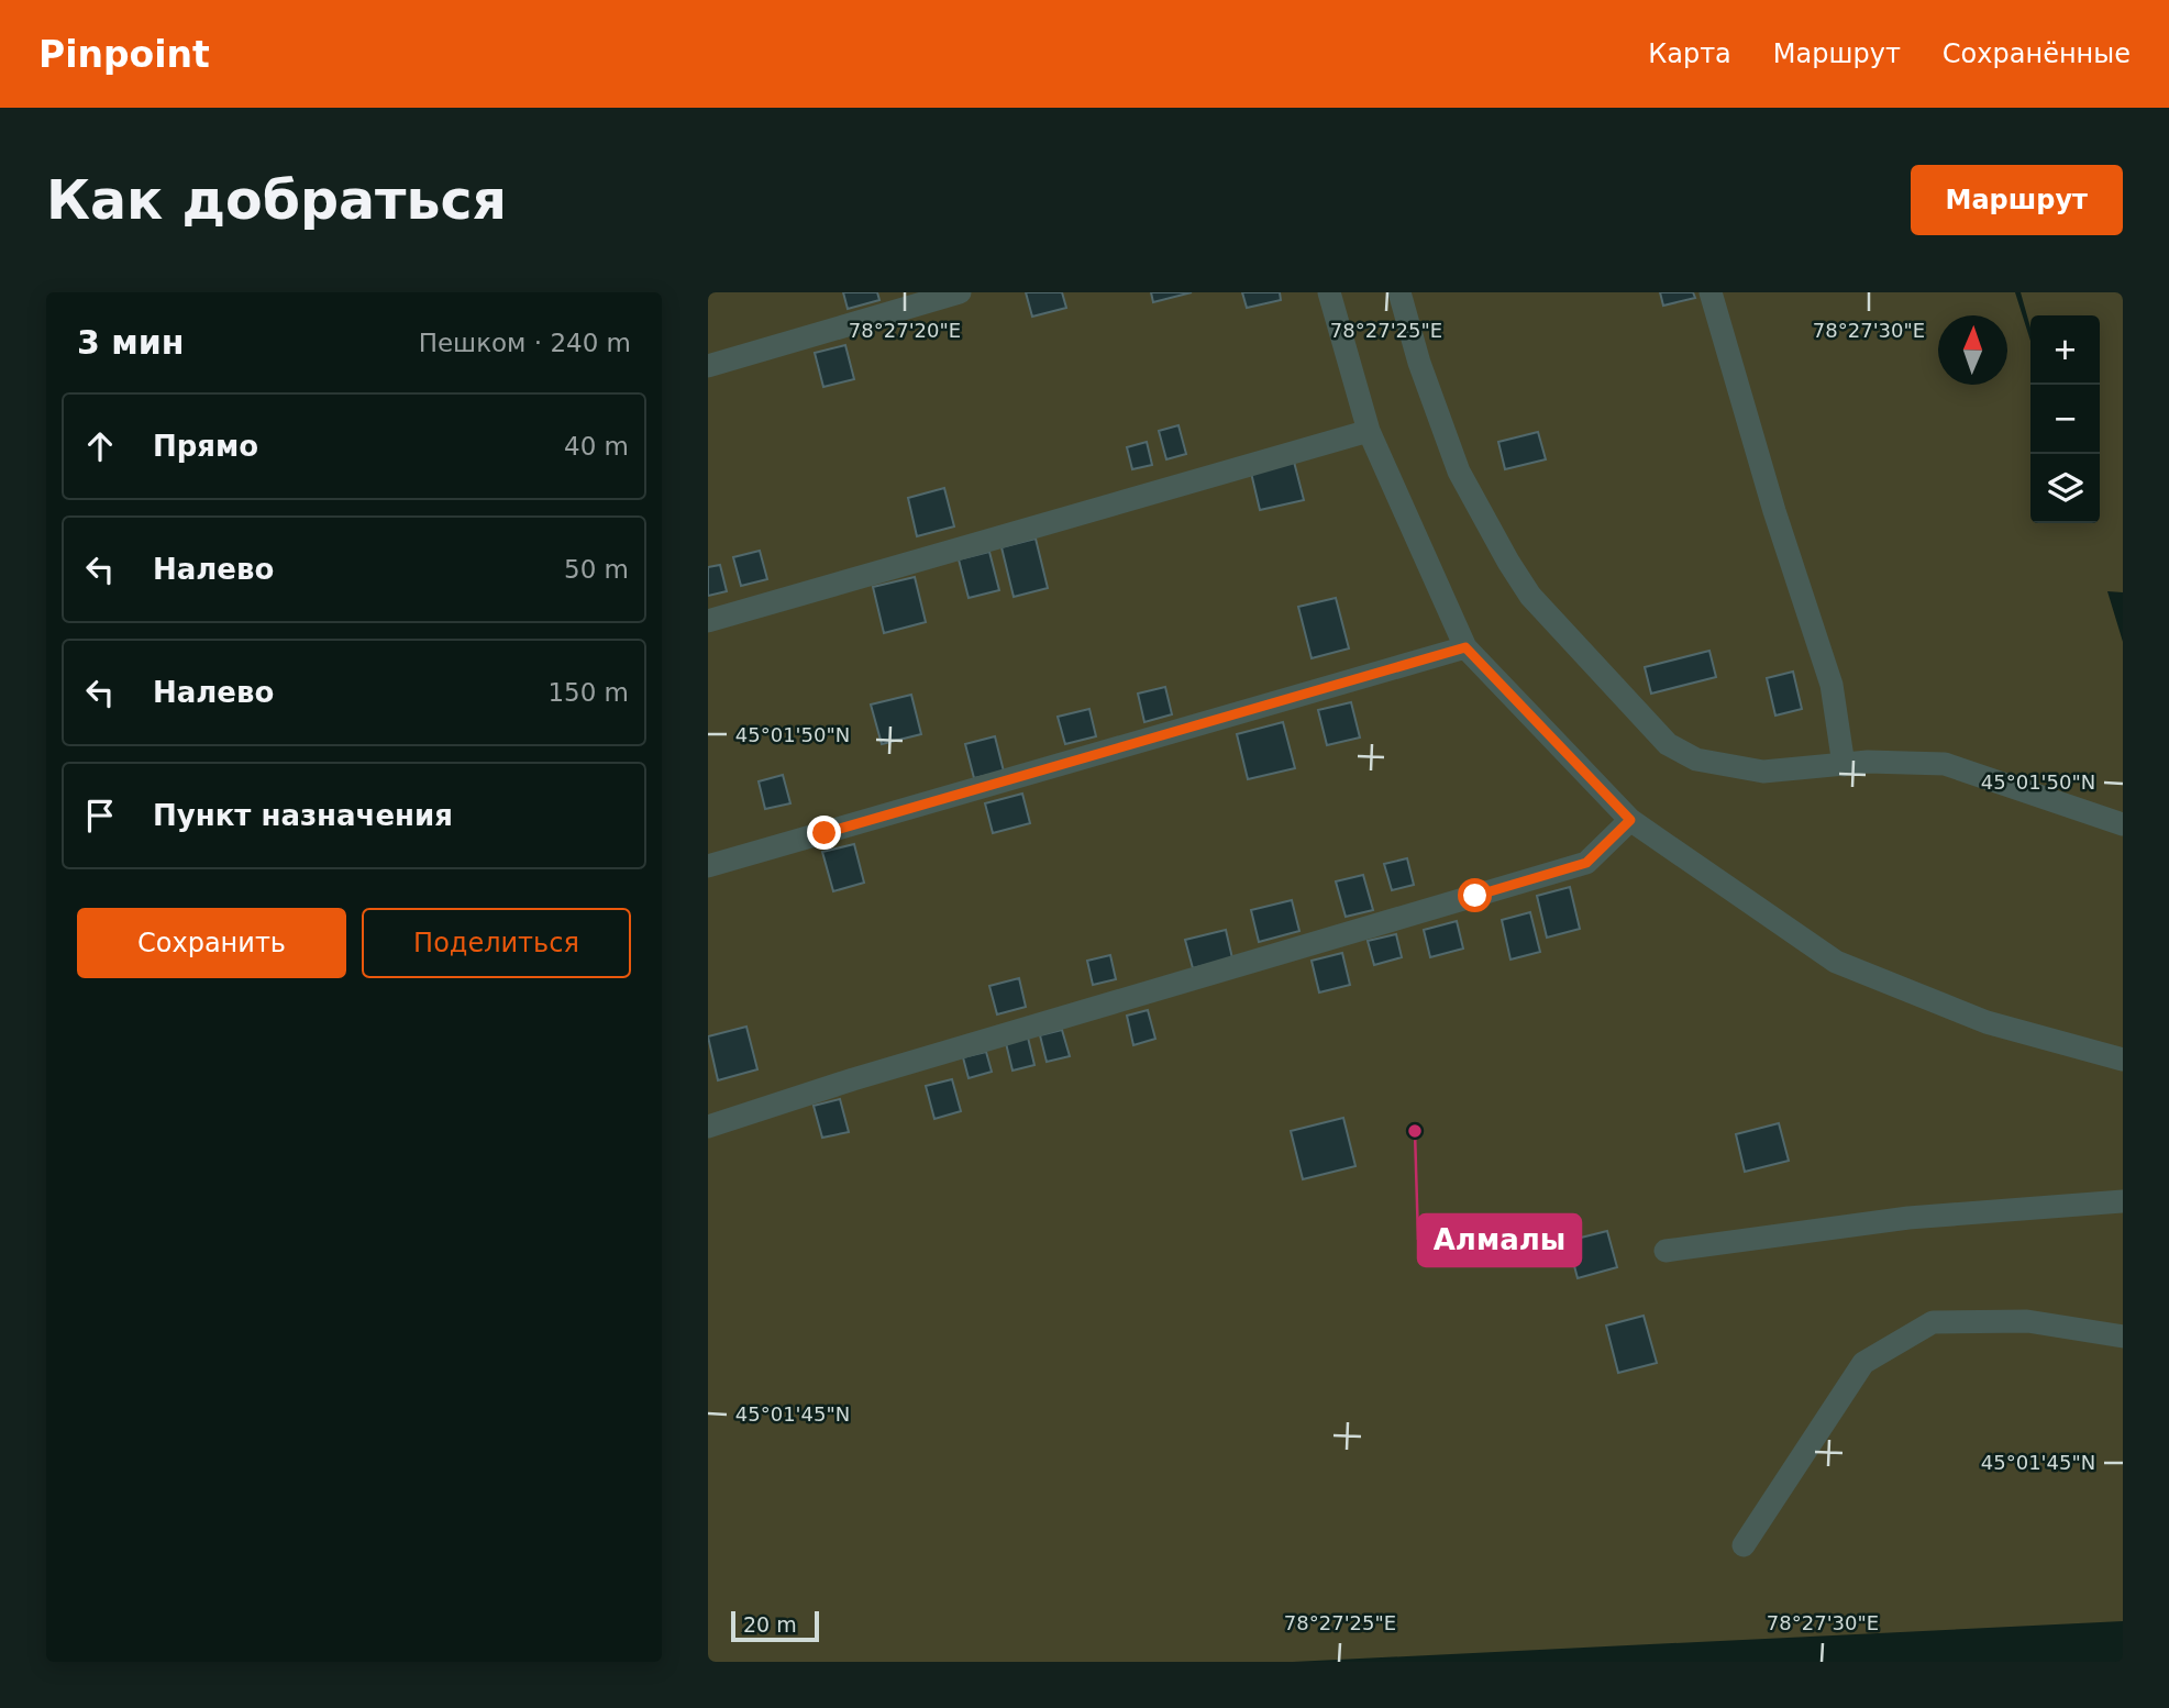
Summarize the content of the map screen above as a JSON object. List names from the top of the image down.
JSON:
{
  "places": ["Алмалы"],
  "scale_bar": "20 m",
  "north": "top",
  "page": {
    "header": "Pinpoint",
    "nav": ["Карта", "Маршрут", "Сохранённые"],
    "buttons": [
      "Маршрут",
      ["Сохранить", "Поделиться"]
    ],
    "title": "Как добраться",
    "heading": ["3 мин", "Пешком · 240 m"],
    "map_buttons": ["+", "−"],
    "list": [
      ["Прямо", "40 m"],
      ["Налево", "50 m"],
      ["Налево", "150 m"],
      "Пункт назначения"
    ],
    "scale": "20 m"
  },
  "coordinates": [
    "78°27'20\"E",
    "78°27'25\"E",
    "78°27'30\"E",
    "45°01'50\"N",
    "45°01'45\"N"
  ]
}
